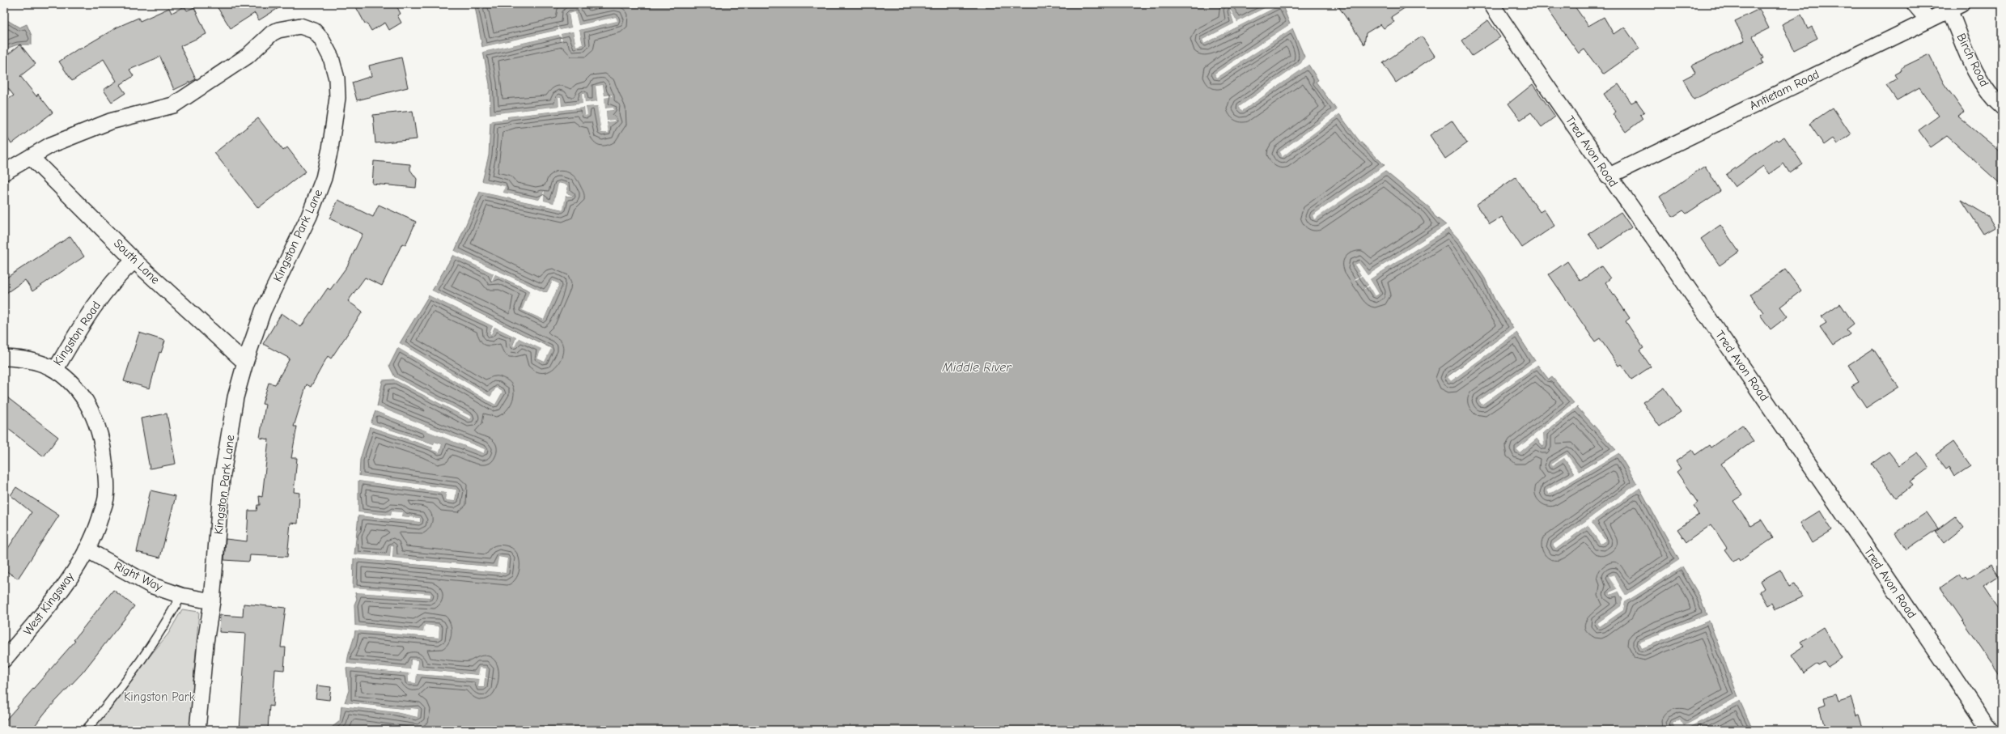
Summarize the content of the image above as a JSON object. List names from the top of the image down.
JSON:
{
  "streets": {
    "street": [
      "Birch Road",
      "Antietam Road",
      "Tred Avon Road",
      "Kingston Park Lane",
      "South Lane",
      "Kingston Road",
      "Right Way",
      "West Kingsway"
    ]
  },
  "crossings": [
    ["Birch Road", "Antietam Road"],
    ["Antietam Road", "Tred Avon Road"],
    ["Kingston Park Lane", "South Lane"],
    ["Kingston Park Lane", "Right Way"],
    ["South Lane", "Kingston Road"],
    ["Kingston Road", "West Kingsway"],
    ["Right Way", "West Kingsway"]
  ],
  "water": ["Middle River"],
  "parks": ["Kingston Park"]
}
